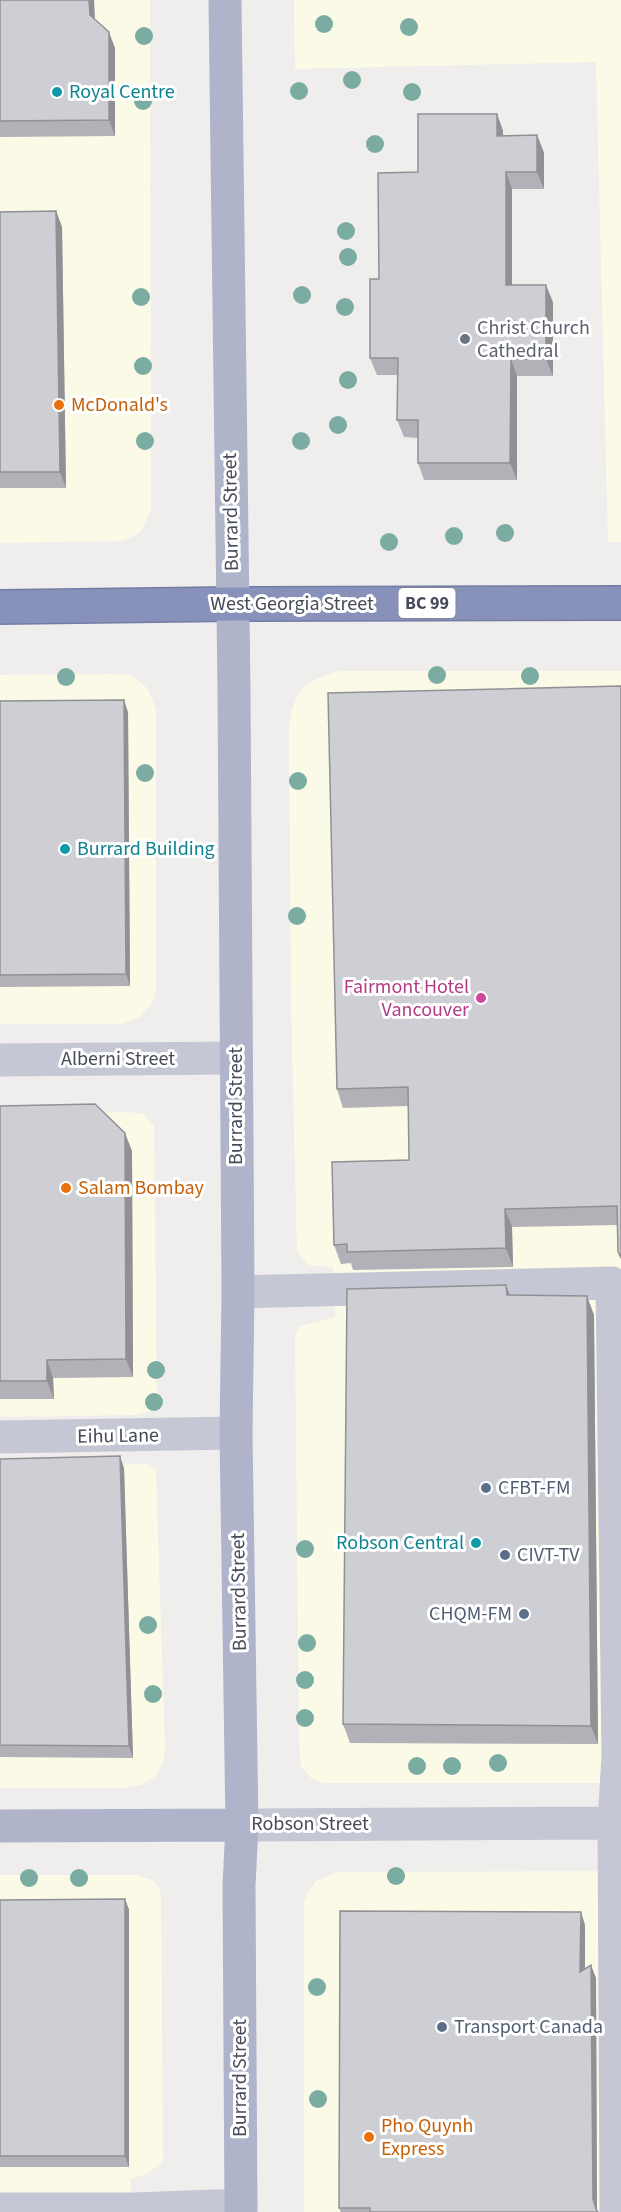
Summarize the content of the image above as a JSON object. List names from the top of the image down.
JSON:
{
  "streets": {
    "highway": ["BC 99", "West Georgia Street"],
    "main road": ["Burrard Street", "Robson Street"],
    "street": ["Alberni Street", "Eihu Lane"]
  },
  "crossings": [
    ["Burrard Street", "West Georgia Street"],
    ["Burrard Street", "Alberni Street"],
    ["Burrard Street", "Eihu Lane"],
    ["Burrard Street", "Robson Street"]
  ],
  "places": [
    "Royal Centre",
    "Christ Church Cathedral",
    "McDonald's",
    "Burrard Building",
    "Fairmont Hotel Vancouver",
    "Salam Bombay",
    "CFBT-FM",
    "Robson Central",
    "CIVT-TV",
    "CHQM-FM",
    "Transport Canada",
    "Pho Quynh Express"
  ]
}
